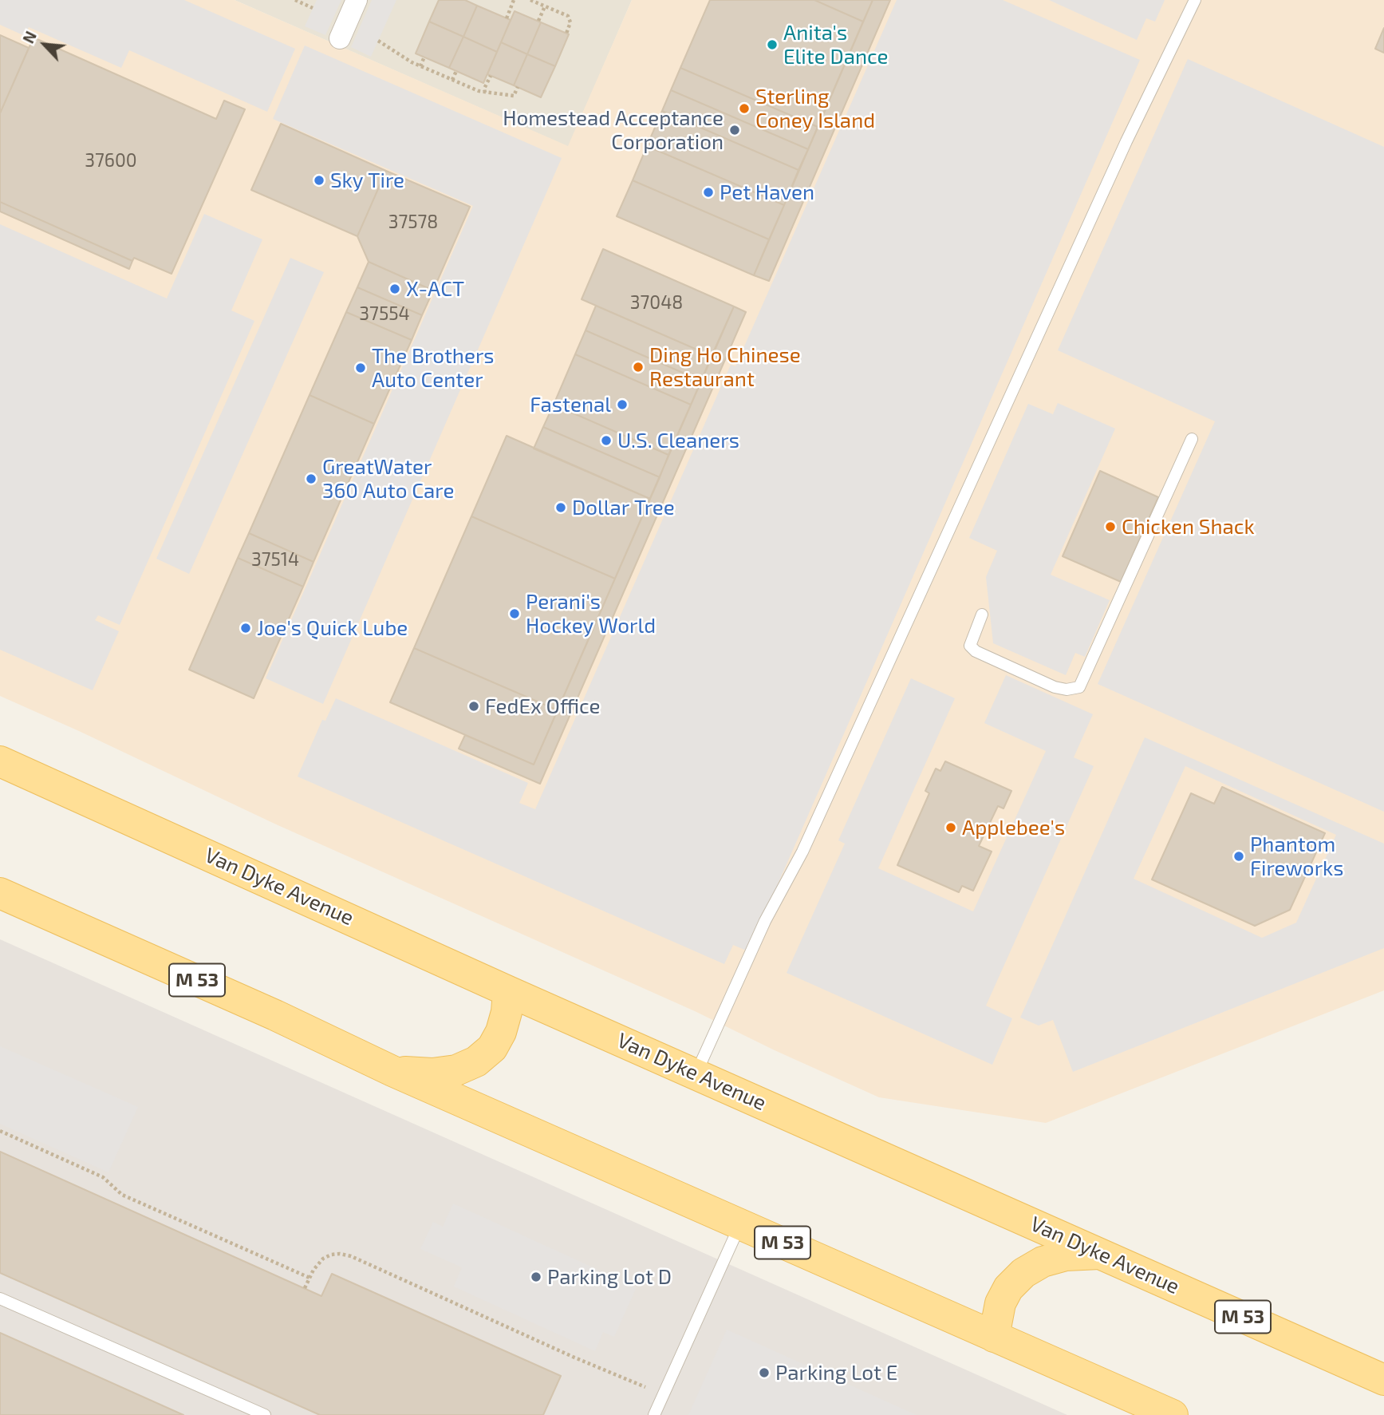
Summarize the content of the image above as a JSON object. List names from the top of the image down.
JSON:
{
  "streets": {
    "main road": ["Van Dyke Avenue", "M 53"]
  },
  "places": [
    "Anita's Elite Dance",
    "Sterling Coney Island",
    "Homestead Acceptance Corporation",
    "Sky Tire",
    "Pet Haven",
    "X-ACT",
    "Ding Ho Chinese Restaurant",
    "The Brothers Auto Center",
    "Fastenal",
    "U.S. Cleaners",
    "GreatWater 360 Auto Care",
    "Dollar Tree",
    "Chicken Shack",
    "Perani's Hockey World",
    "Joe's Quick Lube",
    "FedEx Office",
    "Applebee's",
    "Phantom Fireworks",
    "Parking Lot D",
    "Parking Lot E"
  ],
  "house_numbers": [
    "37600",
    "37578",
    "37048",
    "37554",
    "37514"
  ],
  "north": "top left"
}
